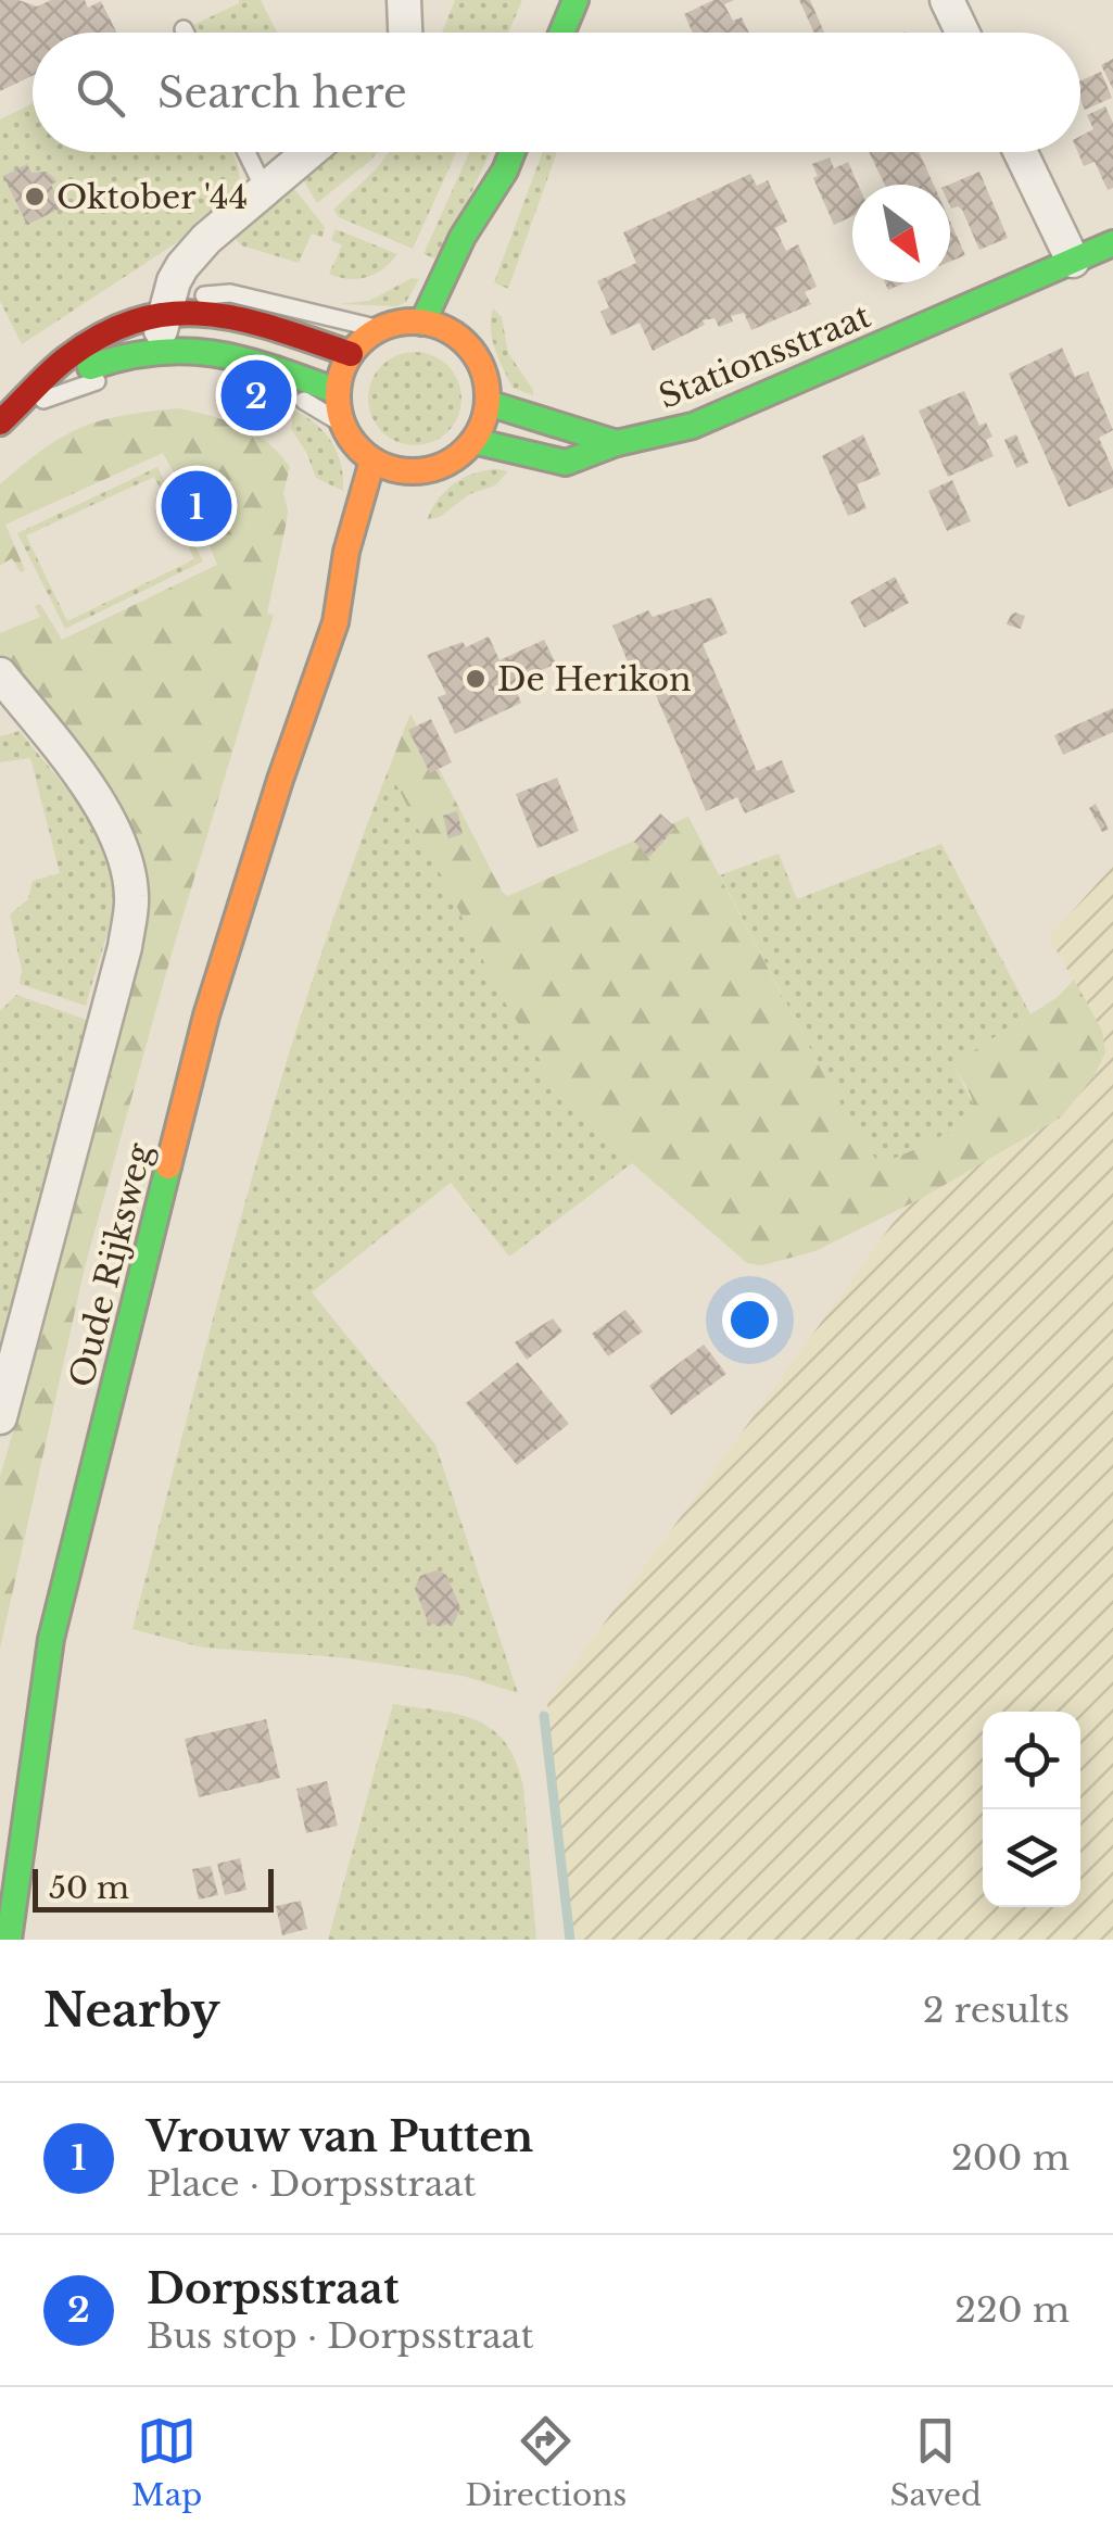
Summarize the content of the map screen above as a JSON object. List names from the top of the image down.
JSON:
{
  "streets": {
    "main road": ["Stationsstraat", "Oude Rijksweg"]
  },
  "crossings": [
    ["Stationsstraat", "Oude Rijksweg"]
  ],
  "places": ["Oktober '44", "De Herikon"],
  "scale_bar": "50 m",
  "north": "bottom right",
  "page": {
    "search": "Search here",
    "pins": ["2", "1"],
    "scale": "50 m",
    "heading": ["Nearby", "2 results"],
    "list": [
      {
        "mark": "1",
        "name": "Vrouw van Putten",
        "note": "Place · Dorpsstraat",
        "value": "200 m"
      },
      {
        "mark": "2",
        "name": "Dorpsstraat",
        "note": "Bus stop · Dorpsstraat",
        "value": "220 m"
      }
    ],
    "nav": ["Map", "Directions", "Saved"]
  }
}
